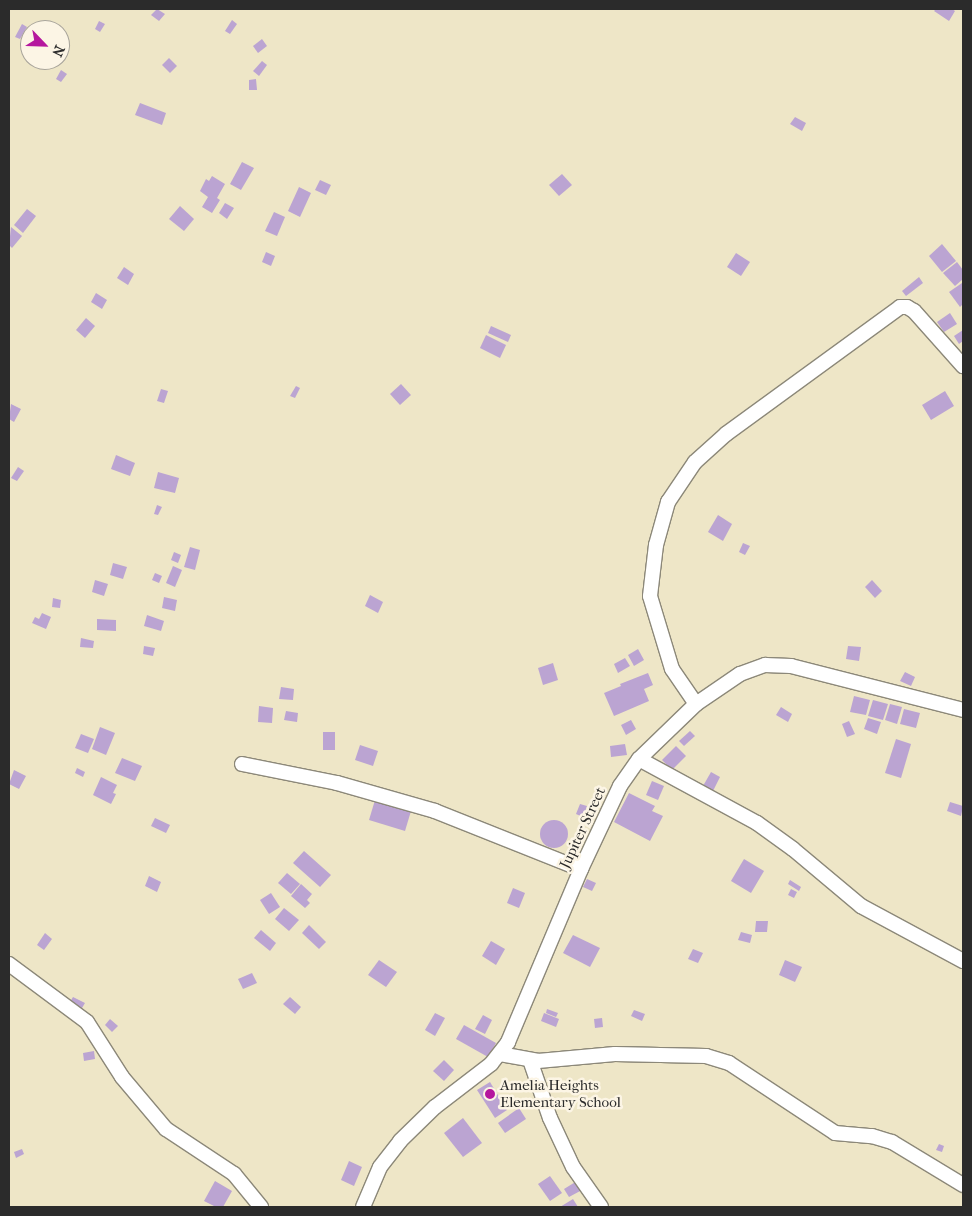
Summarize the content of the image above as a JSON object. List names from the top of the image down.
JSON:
{
  "streets": {
    "street": ["Jupiter Street"]
  },
  "places": ["Amelia Heights Elementary School"],
  "north": "bottom right"
}
